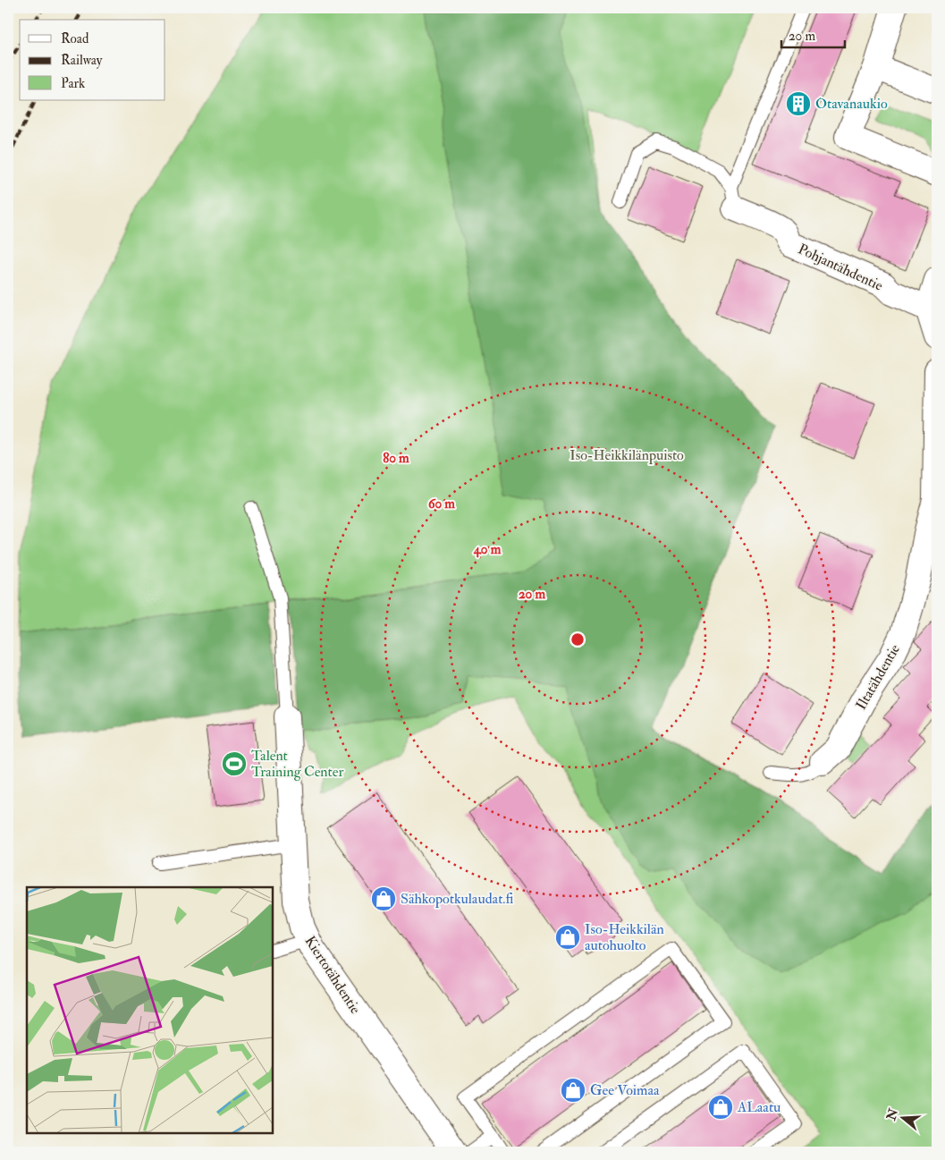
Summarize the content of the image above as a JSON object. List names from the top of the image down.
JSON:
{
  "streets": {
    "street": ["Pohjantähdentie", "Iltatähdentie", "Kiertotähdentie"]
  },
  "parks": ["Iso-Heikkilänpuisto"],
  "places": {
    "building": ["Otavanaukio"],
    "sports": ["Talent Training Center"],
    "shop": [
      "Sähkopotkulaudat.fi",
      "Iso-Heikkilän autohuolto",
      "Gee Voimaa",
      "ALaatu"
    ]
  },
  "legend": ["Road", "Railway", "Park"],
  "scale_bar": "20 m",
  "north": "left",
  "rings": [
    "80 m",
    "60 m",
    "40 m",
    "20 m"
  ]
}
